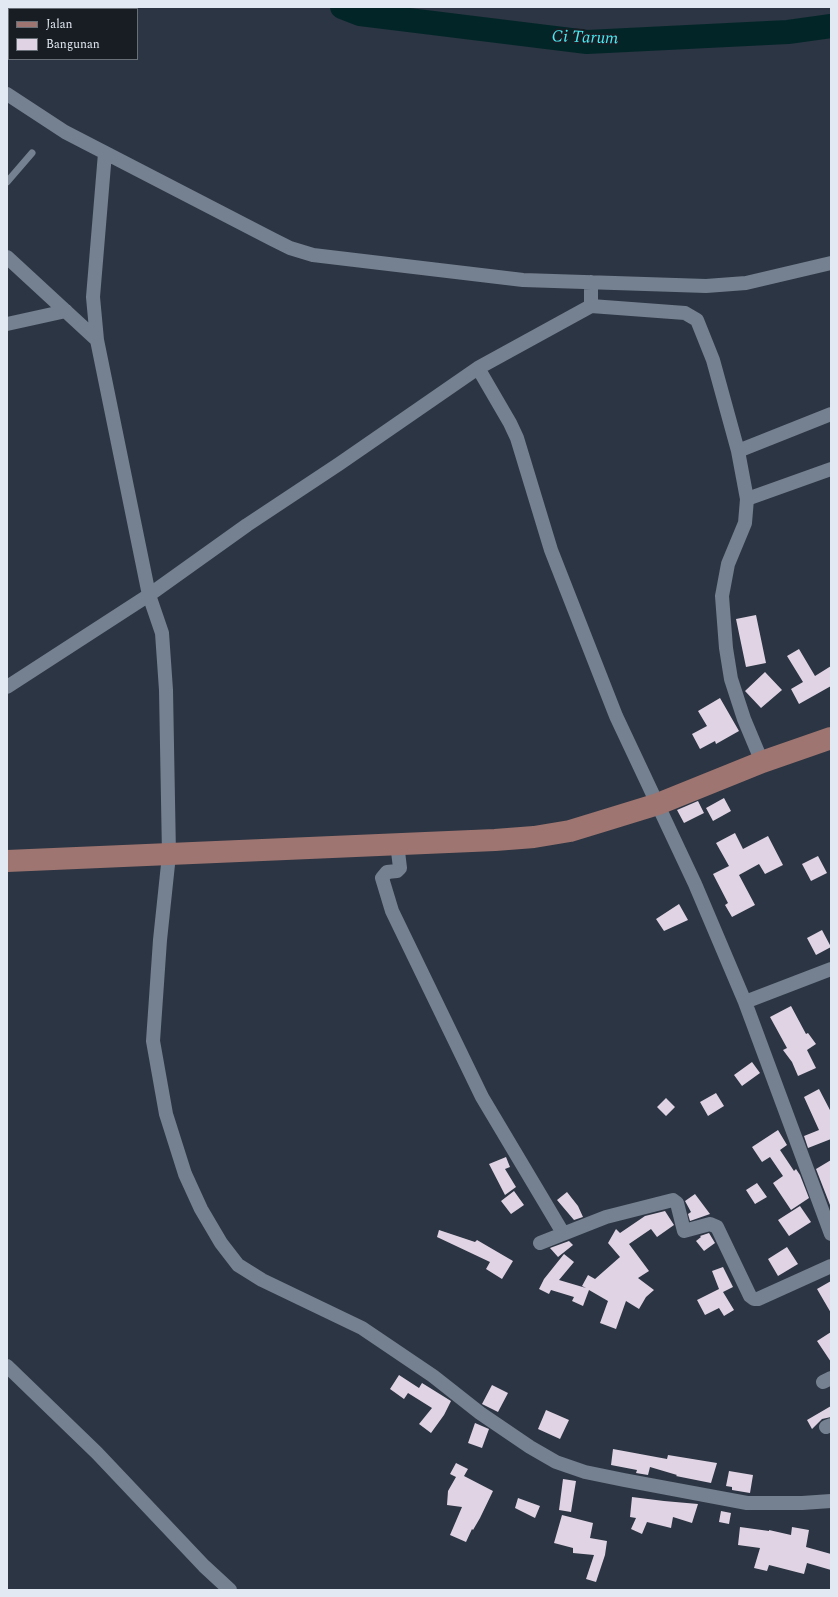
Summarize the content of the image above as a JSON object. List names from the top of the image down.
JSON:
{
  "water": ["Ci Tarum"],
  "legend": ["Jalan", "Bangunan"]
}
